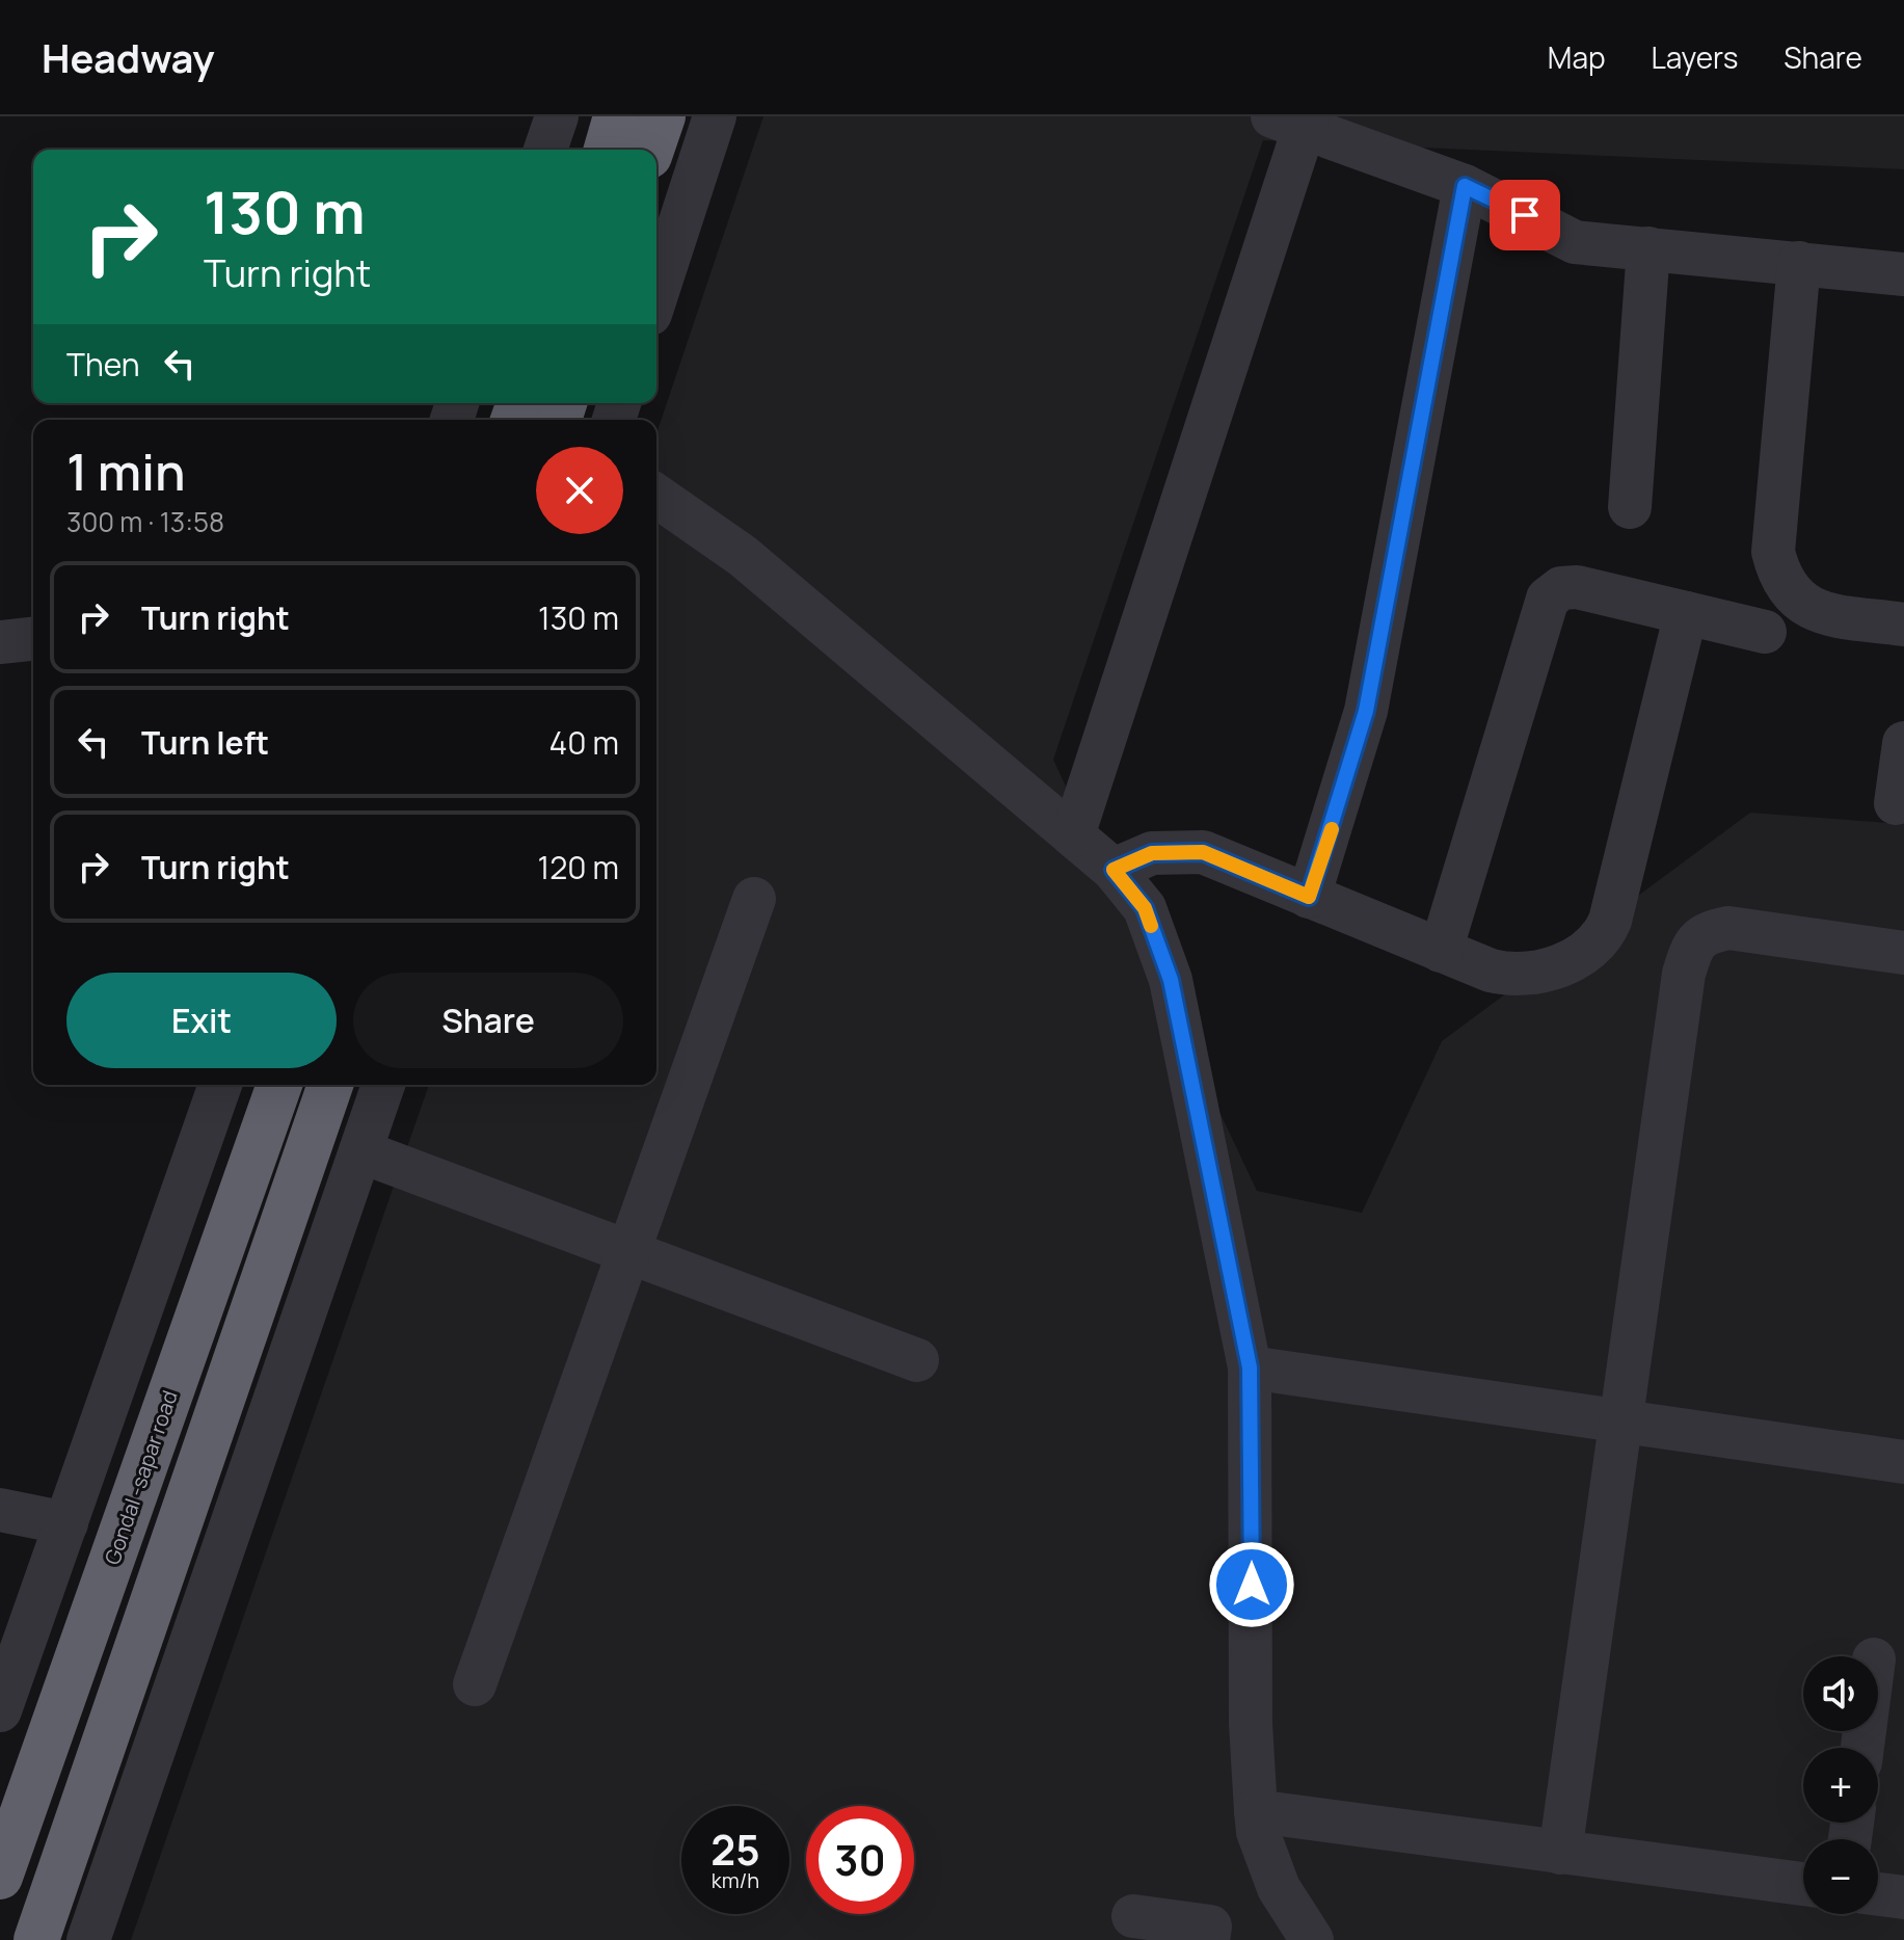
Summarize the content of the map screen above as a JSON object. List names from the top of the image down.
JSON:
{
  "streets": {
    "highway": ["Gondal -sapar road"]
  },
  "page": {
    "header": "Headway",
    "nav": ["Map", "Layers", "Share"],
    "turn": ["130 m", "Turn right"],
    "then": "Then",
    "heading": ["1 min", "300 m · 13:58"],
    "list": [
      {
        "name": "Turn right",
        "value": "130 m"
      },
      {
        "name": "Turn left",
        "value": "40 m"
      },
      {
        "name": "Turn right",
        "value": "120 m"
      }
    ],
    "buttons": ["Exit", "Share"],
    "map_buttons": ["+", "−"],
    "speed": "25 km/h",
    "limit": "30"
  }
}
